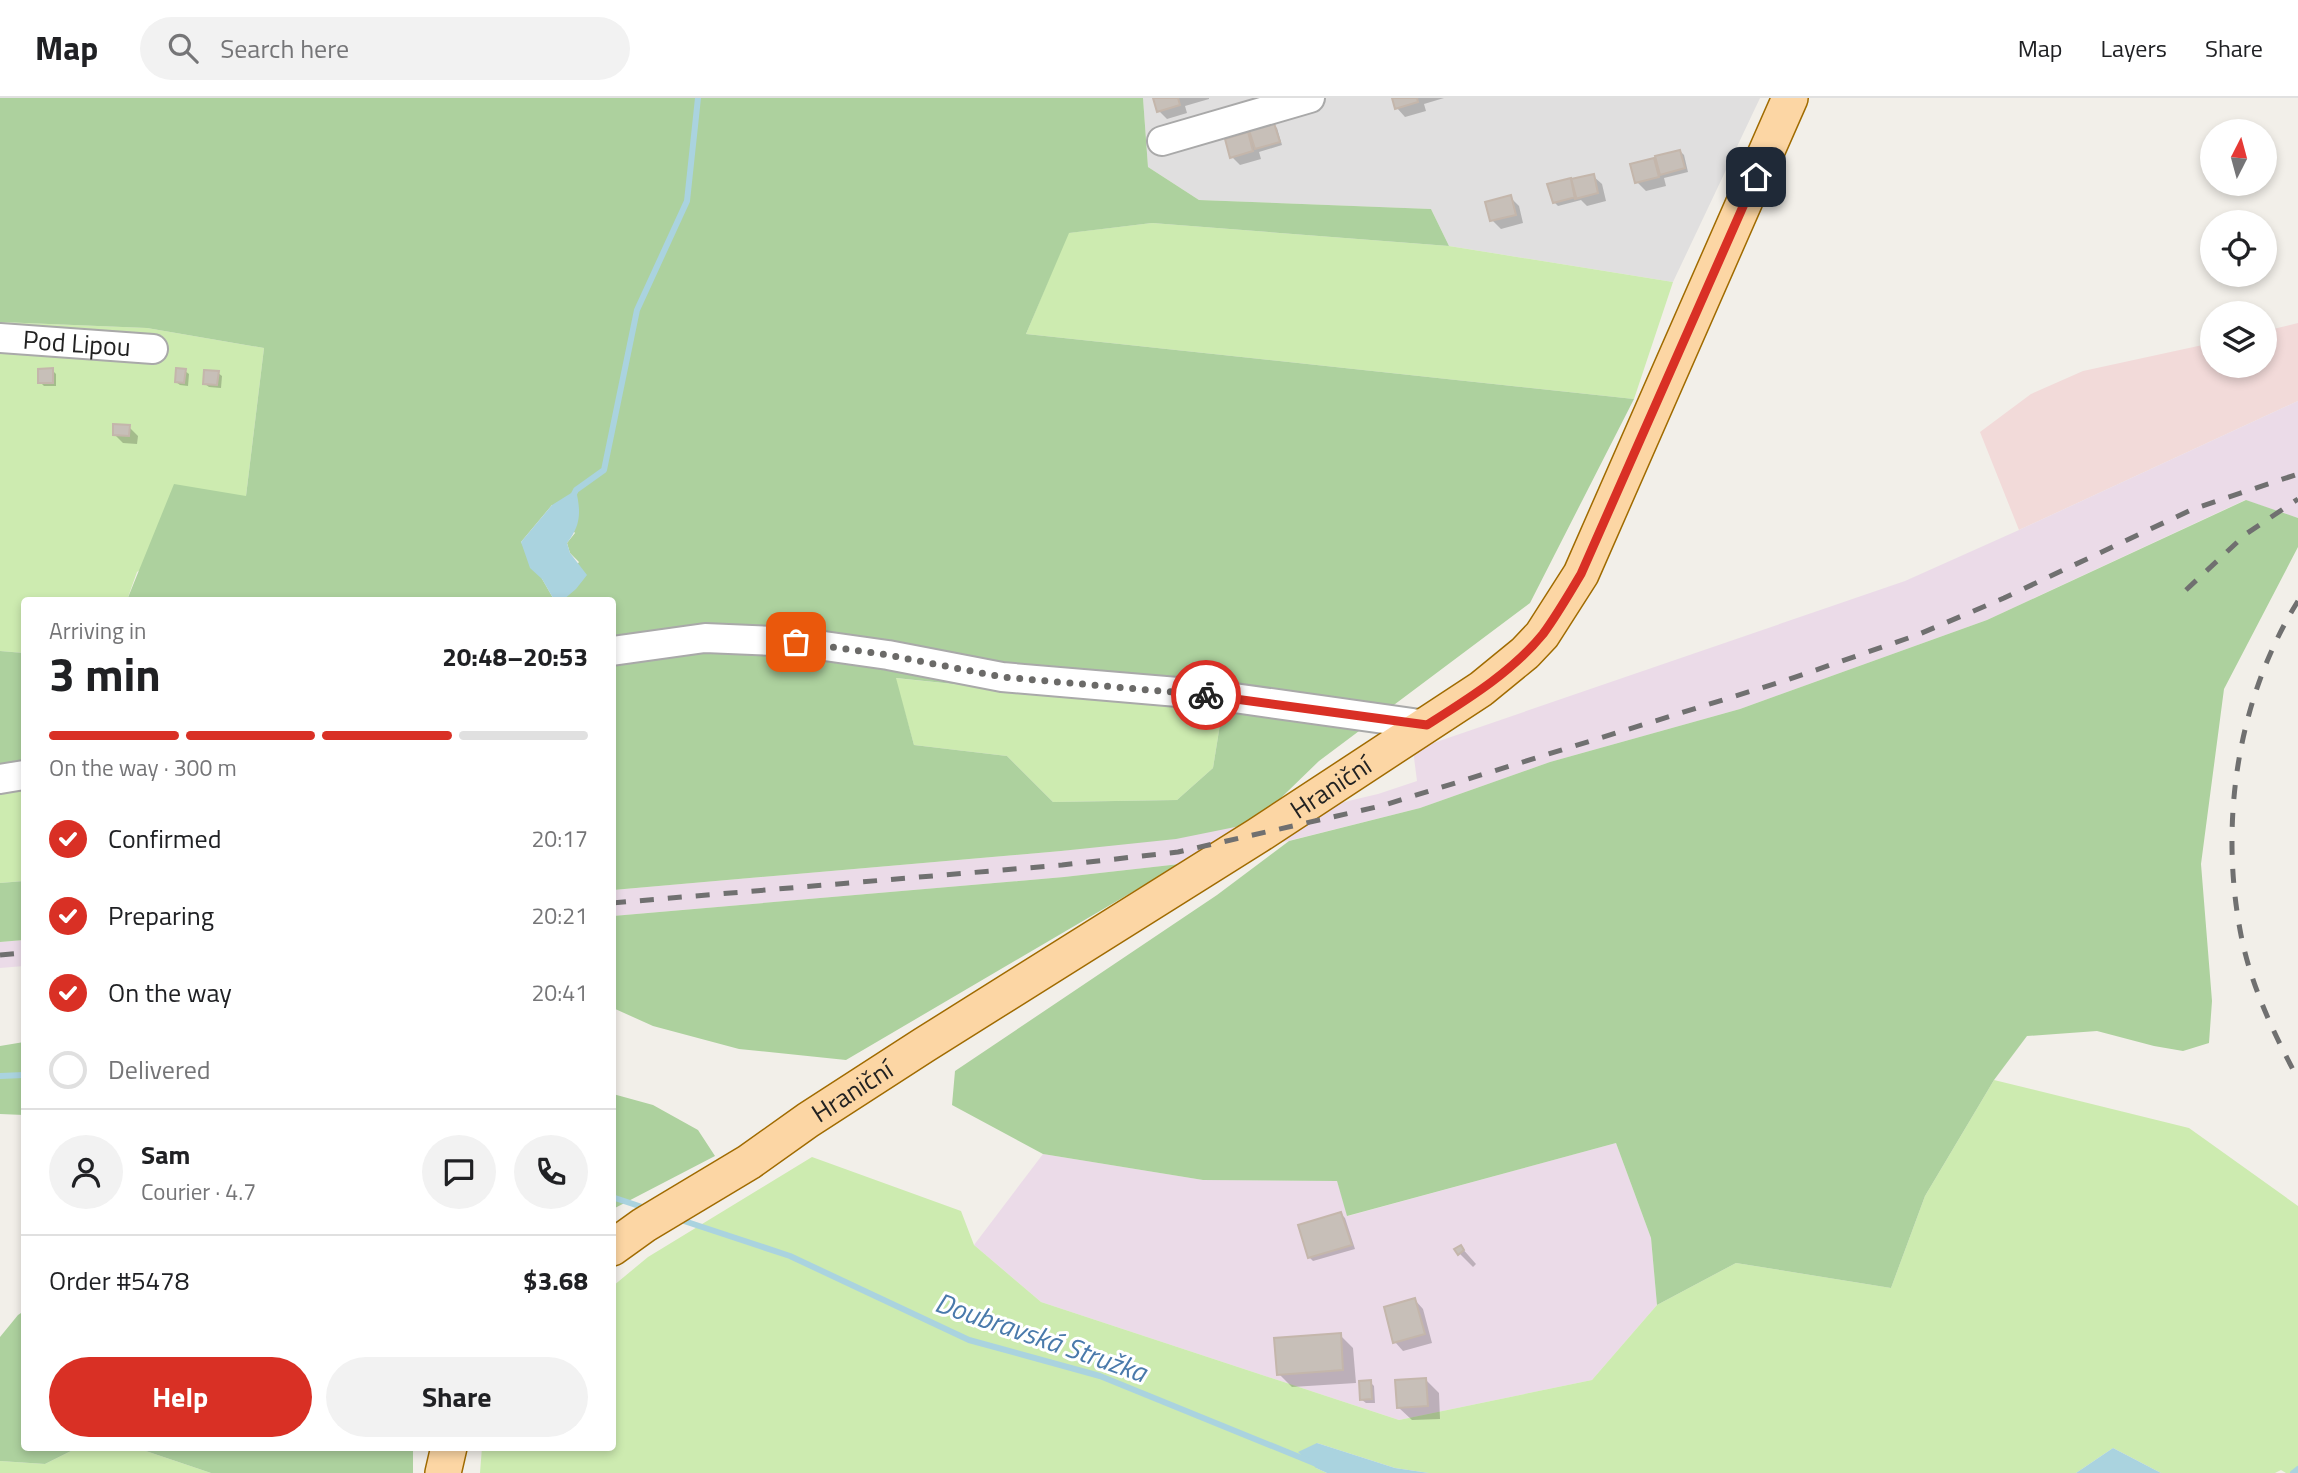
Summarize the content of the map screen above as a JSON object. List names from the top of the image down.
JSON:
{
  "streets": {
    "main road": ["Hraniční"],
    "street": ["Pod Lipou"]
  },
  "water": ["Doubravská Stružka"],
  "north": "top",
  "page": {
    "header": "Map",
    "search": "Search here",
    "nav": ["Map", "Layers", "Share"],
    "heading": ["3 min", "Arriving in", "20:48–20:53"],
    "panel": [
      "Sam",
      "Courier · 4.7",
      "Order #5478",
      "$3.68"
    ],
    "bar": "On the way · 300 m",
    "list": [
      ["Confirmed", "20:17"],
      ["Preparing", "20:21"],
      ["On the way", "20:41"],
      "Delivered"
    ],
    "buttons": ["Help", "Share"]
  }
}
